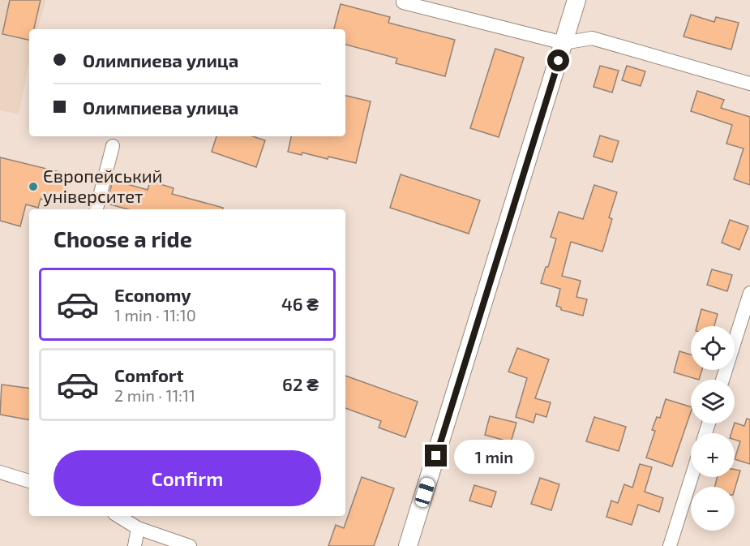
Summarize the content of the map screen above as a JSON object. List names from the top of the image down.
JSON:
{
  "places": ["Європейський університет"],
  "page": {
    "banner": ["Олимпиева улица", "Олимпиева улица"],
    "heading": "Choose a ride",
    "list": [
      {
        "name": "Economy",
        "note": "1 min · 11:10",
        "value": "46 ₴"
      },
      {
        "name": "Comfort",
        "note": "2 min · 11:11",
        "value": "62 ₴"
      }
    ],
    "map_buttons": ["+", "−"],
    "bubble": "1 min",
    "buttons": "Confirm"
  }
}
